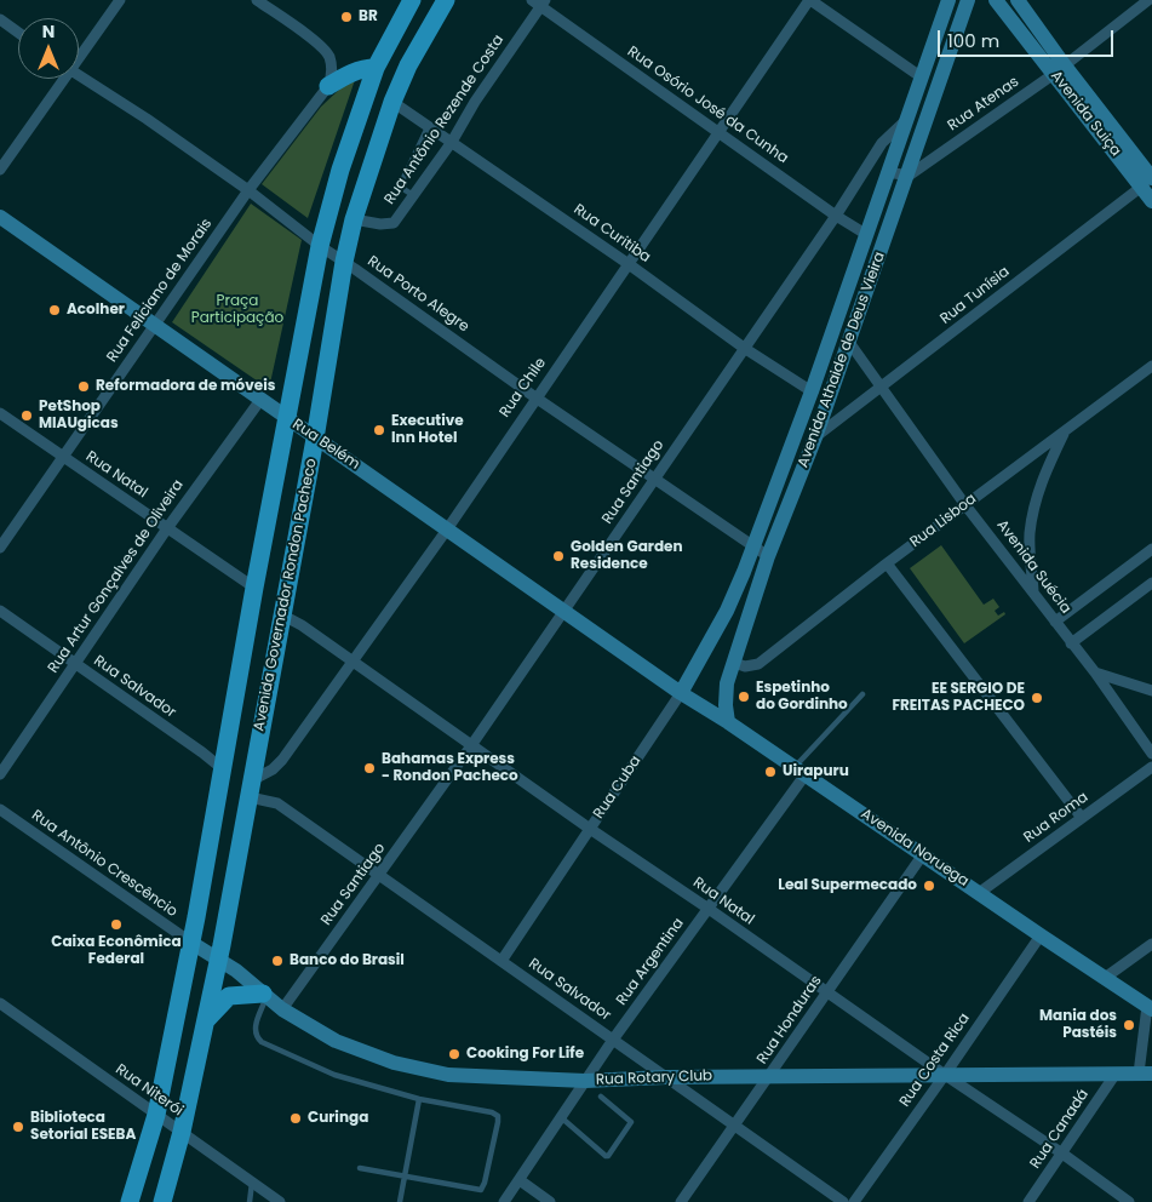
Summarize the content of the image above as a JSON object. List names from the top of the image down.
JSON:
{
  "streets": {
    "main road": ["Avenida Governador Rondon Pacheco"],
    "street": [
      "Rua Atenas",
      "Rua Osório José da Cunha",
      "Avenida Suiça",
      "Rua Antônio Rezende Costa",
      "Rua Curitiba",
      "Rua Feliciano de Morais",
      "Rua Porto Alegre",
      "Rua Tunísia",
      "Avenida Athaide de Deus Vieira",
      "Rua Chile",
      "Rua Belém",
      "Rua Natal",
      "Rua Santiago",
      "Rua Lisboa",
      "Avenida Suécia",
      "Rua Artur Gonçalves de Oliveira",
      "Rua Salvador",
      "Rua Cuba",
      "Rua Roma",
      "Avenida Noruega",
      "Rua Antônio Crescêncio",
      "Rua Argentina",
      "Rua Honduras",
      "Rua Costa Rica",
      "Rua Rotary Club",
      "Rua Niterói",
      "Rua Canadá"
    ]
  },
  "crossings": [
    ["Rua Atenas", "Avenida Suiça"],
    ["Rua Atenas", "Avenida Athaide de Deus Vieira"],
    ["Rua Osório José da Cunha", "Rua Antônio Rezende Costa"],
    ["Rua Osório José da Cunha", "Avenida Athaide de Deus Vieira"],
    ["Rua Osório José da Cunha", "Rua Chile"],
    ["Rua Osório José da Cunha", "Rua Santiago"],
    ["Avenida Suiça", "Rua Tunísia"],
    ["Rua Antônio Rezende Costa", "Rua Curitiba"],
    ["Rua Antônio Rezende Costa", "Avenida Governador Rondon Pacheco"],
    ["Rua Curitiba", "Avenida Athaide de Deus Vieira"],
    ["Rua Curitiba", "Rua Chile"],
    ["Rua Curitiba", "Rua Santiago"],
    ["Rua Curitiba", "Avenida Governador Rondon Pacheco"],
    ["Rua Feliciano de Morais", "Rua Porto Alegre"],
    ["Rua Feliciano de Morais", "Rua Belém"],
    ["Rua Feliciano de Morais", "Rua Natal"],
    ["Rua Porto Alegre", "Avenida Athaide de Deus Vieira"],
    ["Rua Porto Alegre", "Rua Chile"],
    ["Rua Porto Alegre", "Rua Santiago"],
    ["Rua Porto Alegre", "Avenida Governador Rondon Pacheco"],
    ["Rua Tunísia", "Avenida Athaide de Deus Vieira"],
    ["Rua Tunísia", "Avenida Suécia"],
    ["Avenida Athaide de Deus Vieira", "Rua Santiago"],
    ["Avenida Athaide de Deus Vieira", "Rua Lisboa"],
    ["Avenida Athaide de Deus Vieira", "Avenida Suécia"],
    ["Avenida Athaide de Deus Vieira", "Rua Cuba"],
    ["Avenida Athaide de Deus Vieira", "Avenida Noruega"],
    ["Rua Chile", "Rua Belém"],
    ["Rua Chile", "Rua Natal"],
    ["Rua Chile", "Avenida Governador Rondon Pacheco"],
    ["Rua Chile", "Rua Salvador"],
    ["Rua Belém", "Rua Santiago"],
    ["Rua Belém", "Rua Artur Gonçalves de Oliveira"],
    ["Rua Belém", "Avenida Governador Rondon Pacheco"],
    ["Rua Belém", "Rua Cuba"],
    ["Rua Belém", "Avenida Noruega"],
    ["Rua Natal", "Rua Santiago"],
    ["Rua Natal", "Rua Artur Gonçalves de Oliveira"],
    ["Rua Natal", "Avenida Governador Rondon Pacheco"],
    ["Rua Natal", "Rua Cuba"],
    ["Rua Natal", "Rua Argentina"],
    ["Rua Natal", "Rua Honduras"],
    ["Rua Natal", "Rua Costa Rica"],
    ["Rua Natal", "Rua Rotary Club"],
    ["Rua Natal", "Rua Canadá"],
    ["Rua Santiago", "Rua Salvador"],
    ["Rua Santiago", "Rua Rotary Club"],
    ["Rua Lisboa", "Avenida Suécia"],
    ["Rua Artur Gonçalves de Oliveira", "Rua Salvador"],
    ["Avenida Governador Rondon Pacheco", "Rua Salvador"],
    ["Avenida Governador Rondon Pacheco", "Rua Antônio Crescêncio"],
    ["Avenida Governador Rondon Pacheco", "Rua Rotary Club"],
    ["Avenida Governador Rondon Pacheco", "Rua Niterói"],
    ["Rua Salvador", "Rua Cuba"],
    ["Rua Salvador", "Rua Argentina"],
    ["Rua Salvador", "Rua Honduras"],
    ["Rua Salvador", "Rua Rotary Club"],
    ["Rua Cuba", "Avenida Noruega"],
    ["Rua Roma", "Avenida Noruega"],
    ["Avenida Noruega", "Rua Argentina"],
    ["Avenida Noruega", "Rua Honduras"],
    ["Avenida Noruega", "Rua Costa Rica"],
    ["Rua Antônio Crescêncio", "Rua Rotary Club"],
    ["Rua Argentina", "Rua Rotary Club"],
    ["Rua Honduras", "Rua Rotary Club"],
    ["Rua Costa Rica", "Rua Rotary Club"],
    ["Rua Rotary Club", "Rua Canadá"]
  ],
  "parks": ["Praça Participação"],
  "places": [
    "BR",
    "Acolher",
    "Reformadora de móveis",
    "PetShop MIAUgicas",
    "Executive Inn Hotel",
    "Golden Garden Residence",
    "Espetinho do Gordinho",
    "EE SERGIO DE FREITAS PACHECO",
    "Bahamas Express - Rondon Pacheco",
    "Uirapuru",
    "Leal Supermecado",
    "Caixa Econômica Federal",
    "Banco do Brasil",
    "Mania dos Pastéis",
    "Cooking For Life",
    "Curinga",
    "Biblioteca Setorial ESEBA"
  ],
  "scale_bar": "100 m",
  "north": "top"
}
